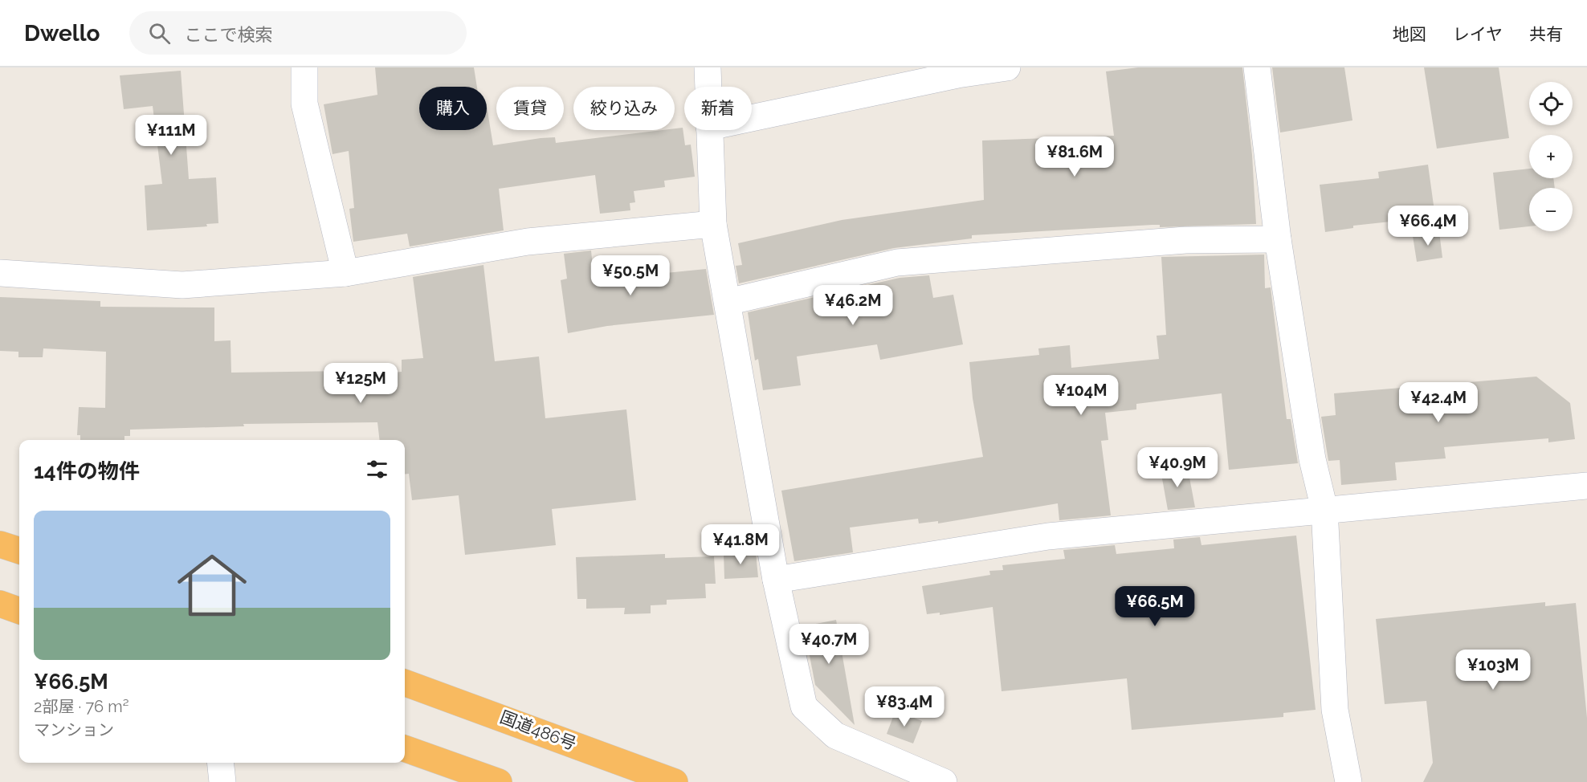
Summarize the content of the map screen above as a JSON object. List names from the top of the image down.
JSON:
{
  "streets": {
    "highway": ["国道486号"]
  },
  "page": {
    "header": "Dwello",
    "search": "ここで検索",
    "nav": ["地図", "レイヤ", "共有"],
    "map_buttons": ["+", "−"],
    "chip": [
      "購入",
      "賃貸",
      "絞り込み",
      "新着"
    ],
    "price": [
      "¥111M",
      "¥81.6M",
      "¥66.4M",
      "¥50.5M",
      "¥46.2M",
      "¥125M",
      "¥104M",
      "¥42.4M",
      "¥40.9M",
      "¥41.8M",
      "¥66.5M",
      "¥40.7M",
      "¥103M",
      "¥83.4M"
    ],
    "heading": "14件の物件",
    "list": [
      {
        "name": "¥66.5M",
        "note": "2部屋 · 76 m² · マンション"
      }
    ]
  }
}
